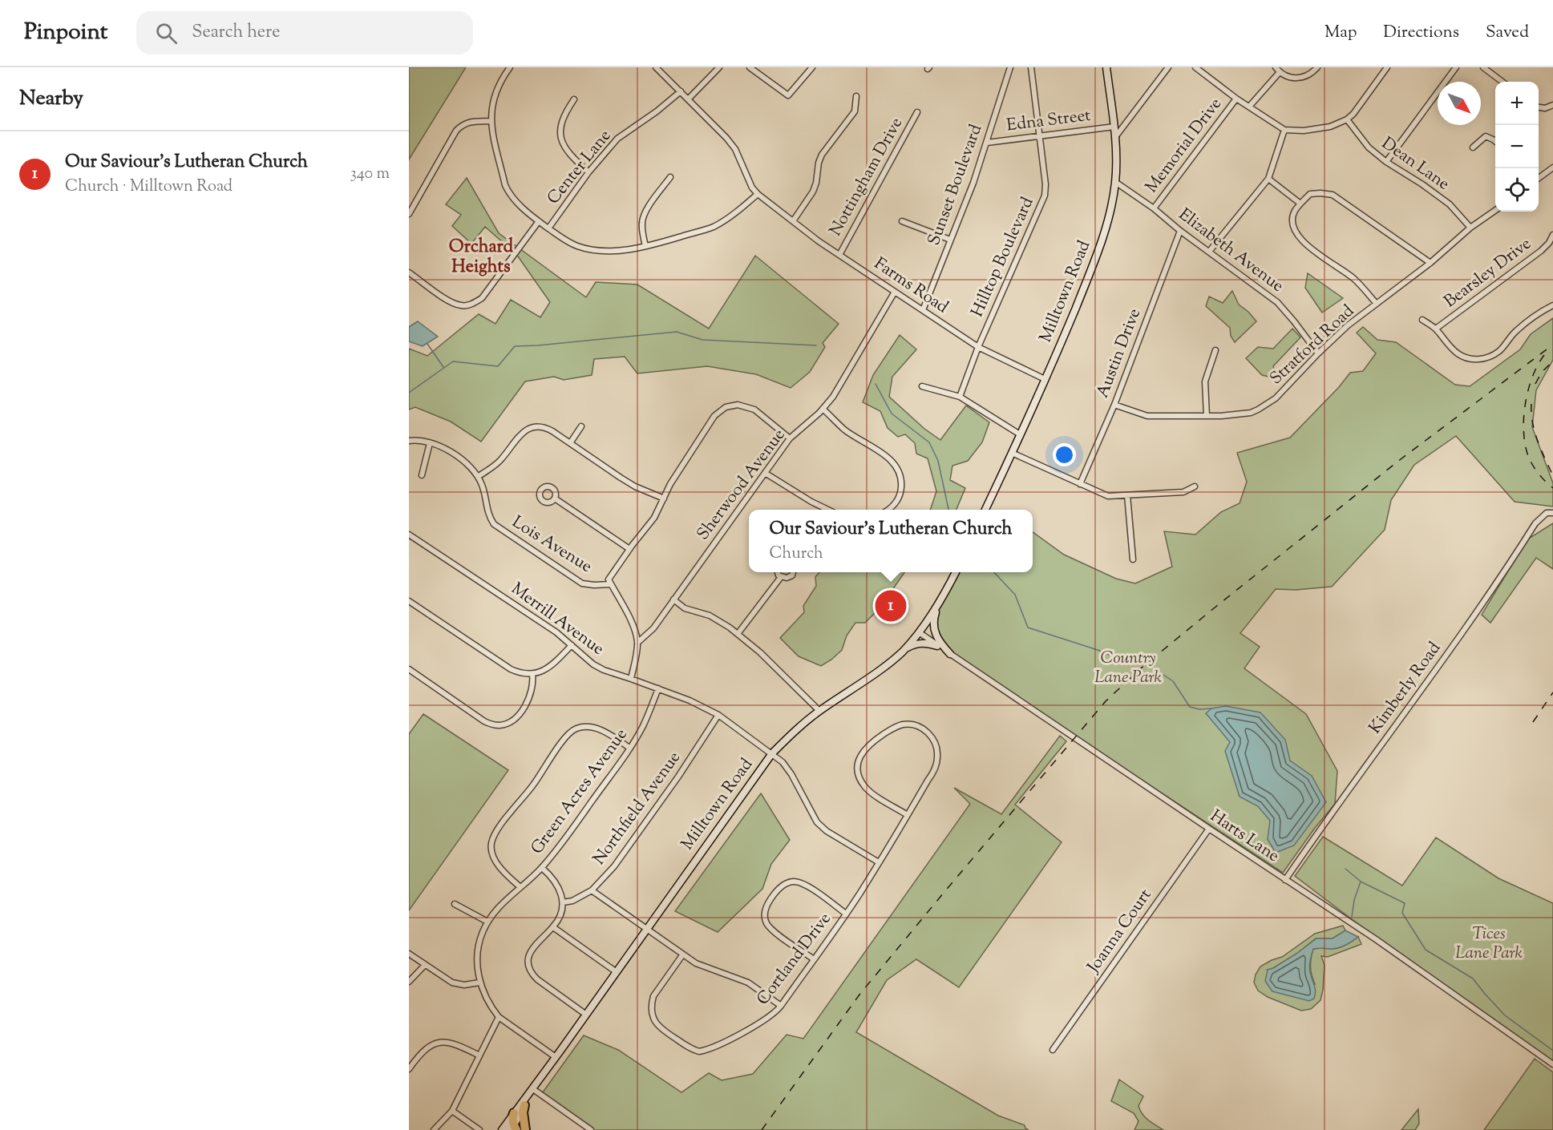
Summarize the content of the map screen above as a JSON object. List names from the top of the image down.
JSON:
{
  "streets": {
    "street": [
      "Edna Street",
      "Memorial Drive",
      "Dean Lane",
      "Center Lane",
      "Nottingham Drive",
      "Sunset Boulevard",
      "Elizabeth Avenue",
      "Hilltop Boulevard",
      "Bearsley Drive",
      "Farms Road",
      "Milltown Road",
      "Stratford Road",
      "Austin Drive",
      "Sherwood Avenue",
      "Lois Avenue",
      "Merrill Avenue",
      "Kimberly Road",
      "Green Acres Avenue",
      "Northfield Avenue",
      "Harts Lane",
      "Joanna Court",
      "Cortland Drive"
    ]
  },
  "crossings": [
    ["Edna Street", "Sunset Boulevard"],
    ["Edna Street", "Hilltop Boulevard"],
    ["Edna Street", "Milltown Road"],
    ["Memorial Drive", "Elizabeth Avenue"],
    ["Dean Lane", "Stratford Road"],
    ["Nottingham Drive", "Farms Road"],
    ["Sunset Boulevard", "Farms Road"],
    ["Elizabeth Avenue", "Milltown Road"],
    ["Elizabeth Avenue", "Stratford Road"],
    ["Elizabeth Avenue", "Austin Drive"],
    ["Hilltop Boulevard", "Farms Road"],
    ["Farms Road", "Milltown Road"],
    ["Farms Road", "Sherwood Avenue"],
    ["Milltown Road", "Merrill Avenue"],
    ["Milltown Road", "Green Acres Avenue"],
    ["Milltown Road", "Harts Lane"],
    ["Stratford Road", "Austin Drive"],
    ["Sherwood Avenue", "Lois Avenue"],
    ["Merrill Avenue", "Green Acres Avenue"],
    ["Merrill Avenue", "Northfield Avenue"],
    ["Merrill Avenue", "Cortland Drive"],
    ["Kimberly Road", "Harts Lane"],
    ["Harts Lane", "Joanna Court"]
  ],
  "districts": ["Orchard Heights"],
  "parks": ["Country Lane Park", "Tices Lane Park"],
  "north": "bottom right",
  "page": {
    "header": "Pinpoint",
    "search": "Search here",
    "nav": ["Map", "Directions", "Saved"],
    "heading": "Nearby",
    "map_buttons": ["+", "−"],
    "list": [
      {
        "mark": "1",
        "name": "Our Saviour's Lutheran Church",
        "note": "Church · Milltown Road",
        "value": "340 m"
      }
    ],
    "popup": ["Our Saviour's Lutheran Church", "Church"],
    "pins": "1"
  }
}
